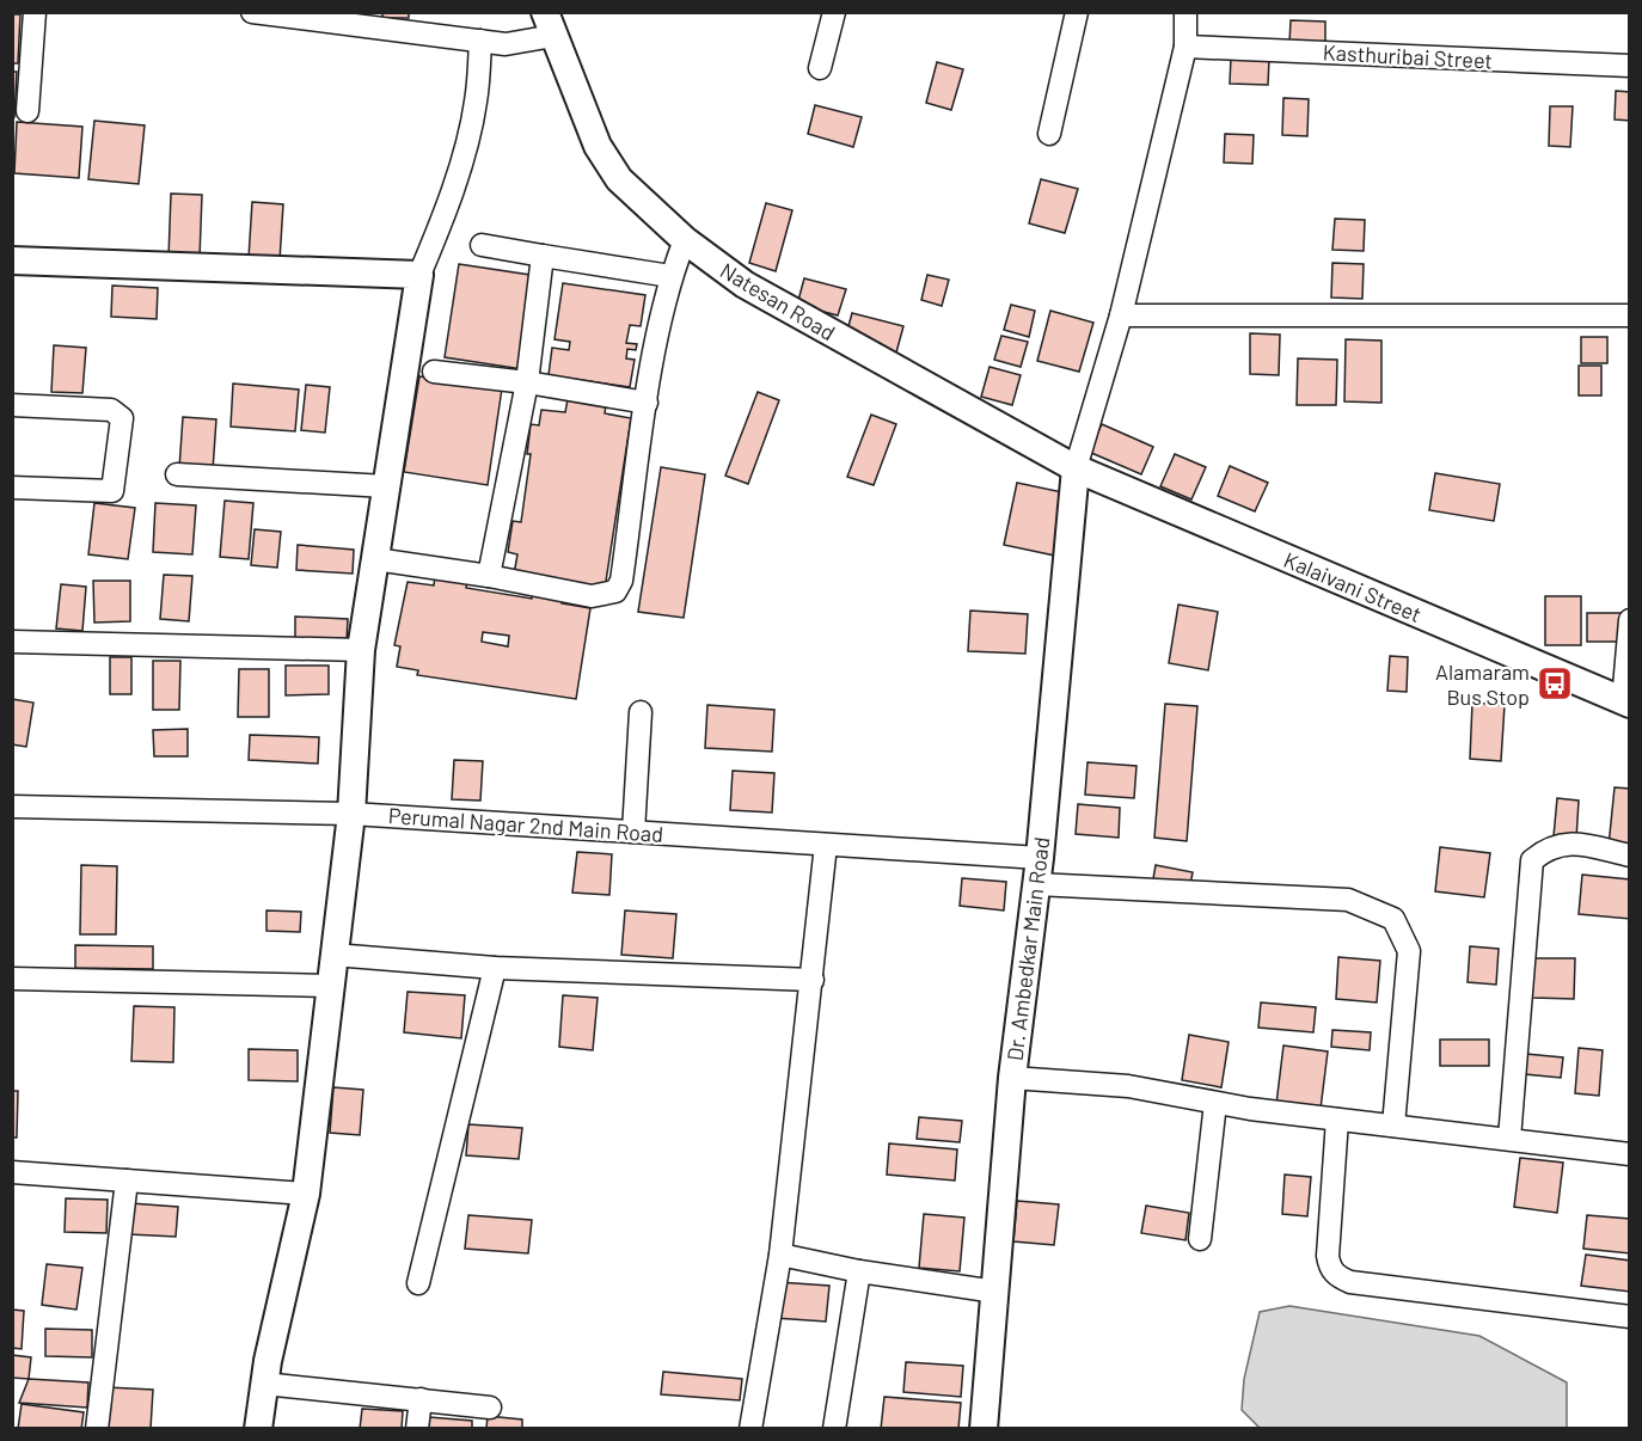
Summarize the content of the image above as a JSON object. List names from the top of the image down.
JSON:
{
  "streets": {
    "street": [
      "Kasthuribai Street",
      "Natesan Road",
      "Kalaivani Street",
      "Perumal Nagar 2nd Main Road",
      "Dr. Ambedkar Main Road"
    ]
  },
  "crossings": [
    ["Natesan Road", "Kalaivani Street"],
    ["Natesan Road", "Dr. Ambedkar Main Road"],
    ["Kalaivani Street", "Dr. Ambedkar Main Road"],
    ["Perumal Nagar 2nd Main Road", "Dr. Ambedkar Main Road"]
  ],
  "places": {
    "bus stop": ["Alamaram Bus Stop"]
  }
}
